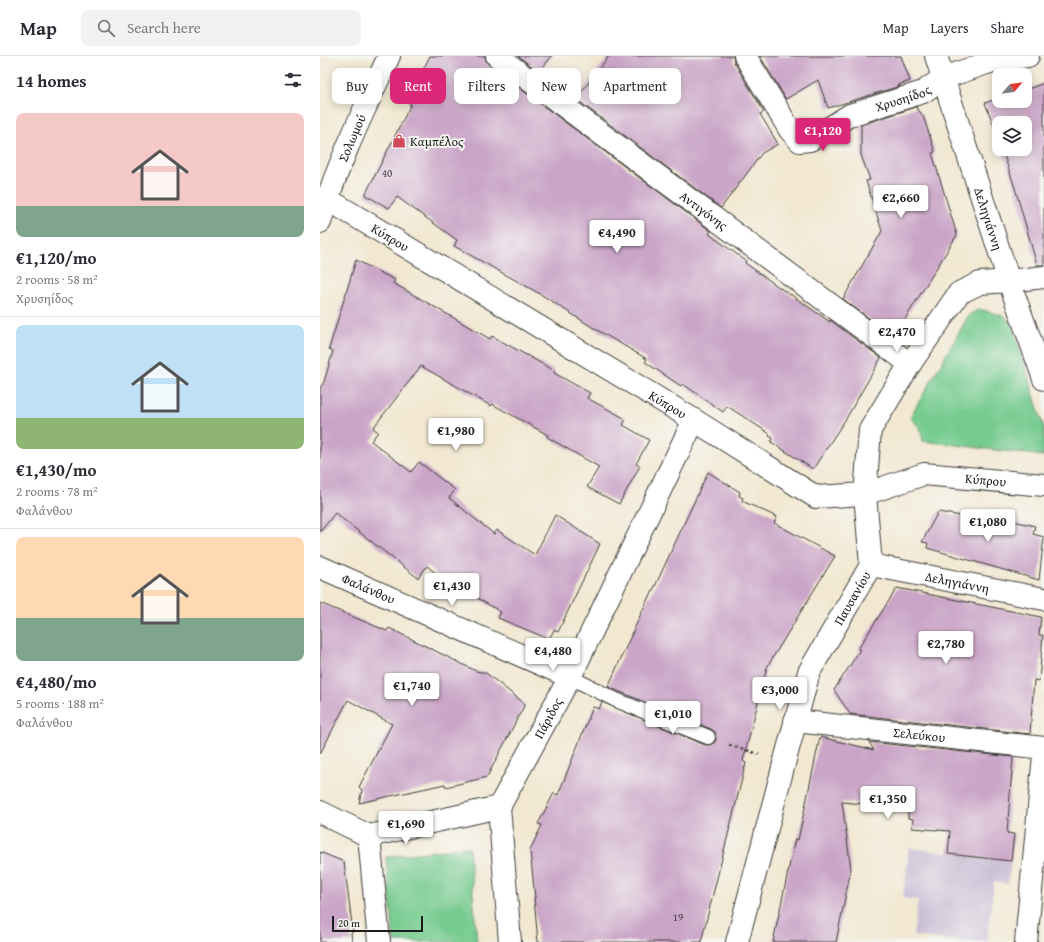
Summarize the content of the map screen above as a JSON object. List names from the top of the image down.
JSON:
{
  "streets": {
    "street": [
      "Χρυσηίδος",
      "Σολωμού",
      "Αντιγόνης",
      "Δεληγιάννη",
      "Κύπρου",
      "Φαλάνθου",
      "Παυσανίου",
      "Πάριδος",
      "Σελεύκου"
    ]
  },
  "crossings": [
    ["Χρυσηίδος", "Δεληγιάννη"],
    ["Σολωμού", "Κύπρου"],
    ["Αντιγόνης", "Παυσανίου"],
    ["Δεληγιάννη", "Παυσανίου"],
    ["Κύπρου", "Παυσανίου"],
    ["Κύπρου", "Πάριδος"],
    ["Φαλάνθου", "Πάριδος"],
    ["Παυσανίου", "Σελεύκου"]
  ],
  "places": {
    "shop": ["Καμπέλος"]
  },
  "house_numbers": ["40", "19"],
  "scale_bar": "20 m",
  "north": "top right",
  "page": {
    "header": "Map",
    "search": "Search here",
    "nav": ["Map", "Layers", "Share"],
    "heading": "14 homes",
    "chip": [
      "Buy",
      "Rent",
      "Filters",
      "New",
      "Apartment"
    ],
    "list": [
      {
        "name": "€1,120/mo",
        "note": "2 rooms · 58 m² · Χρυσηίδος"
      },
      {
        "name": "€1,430/mo",
        "note": "2 rooms · 78 m² · Φαλάνθου"
      },
      {
        "name": "€4,480/mo",
        "note": "5 rooms · 188 m² · Φαλάνθου"
      }
    ],
    "price": [
      "€1,120",
      "€2,660",
      "€4,490",
      "€2,470",
      "€1,980",
      "€1,080",
      "€1,430",
      "€2,780",
      "€4,480",
      "€1,740",
      "€3,000",
      "€1,010",
      "€1,350",
      "€1,690"
    ],
    "scale": "20 m"
  }
}
